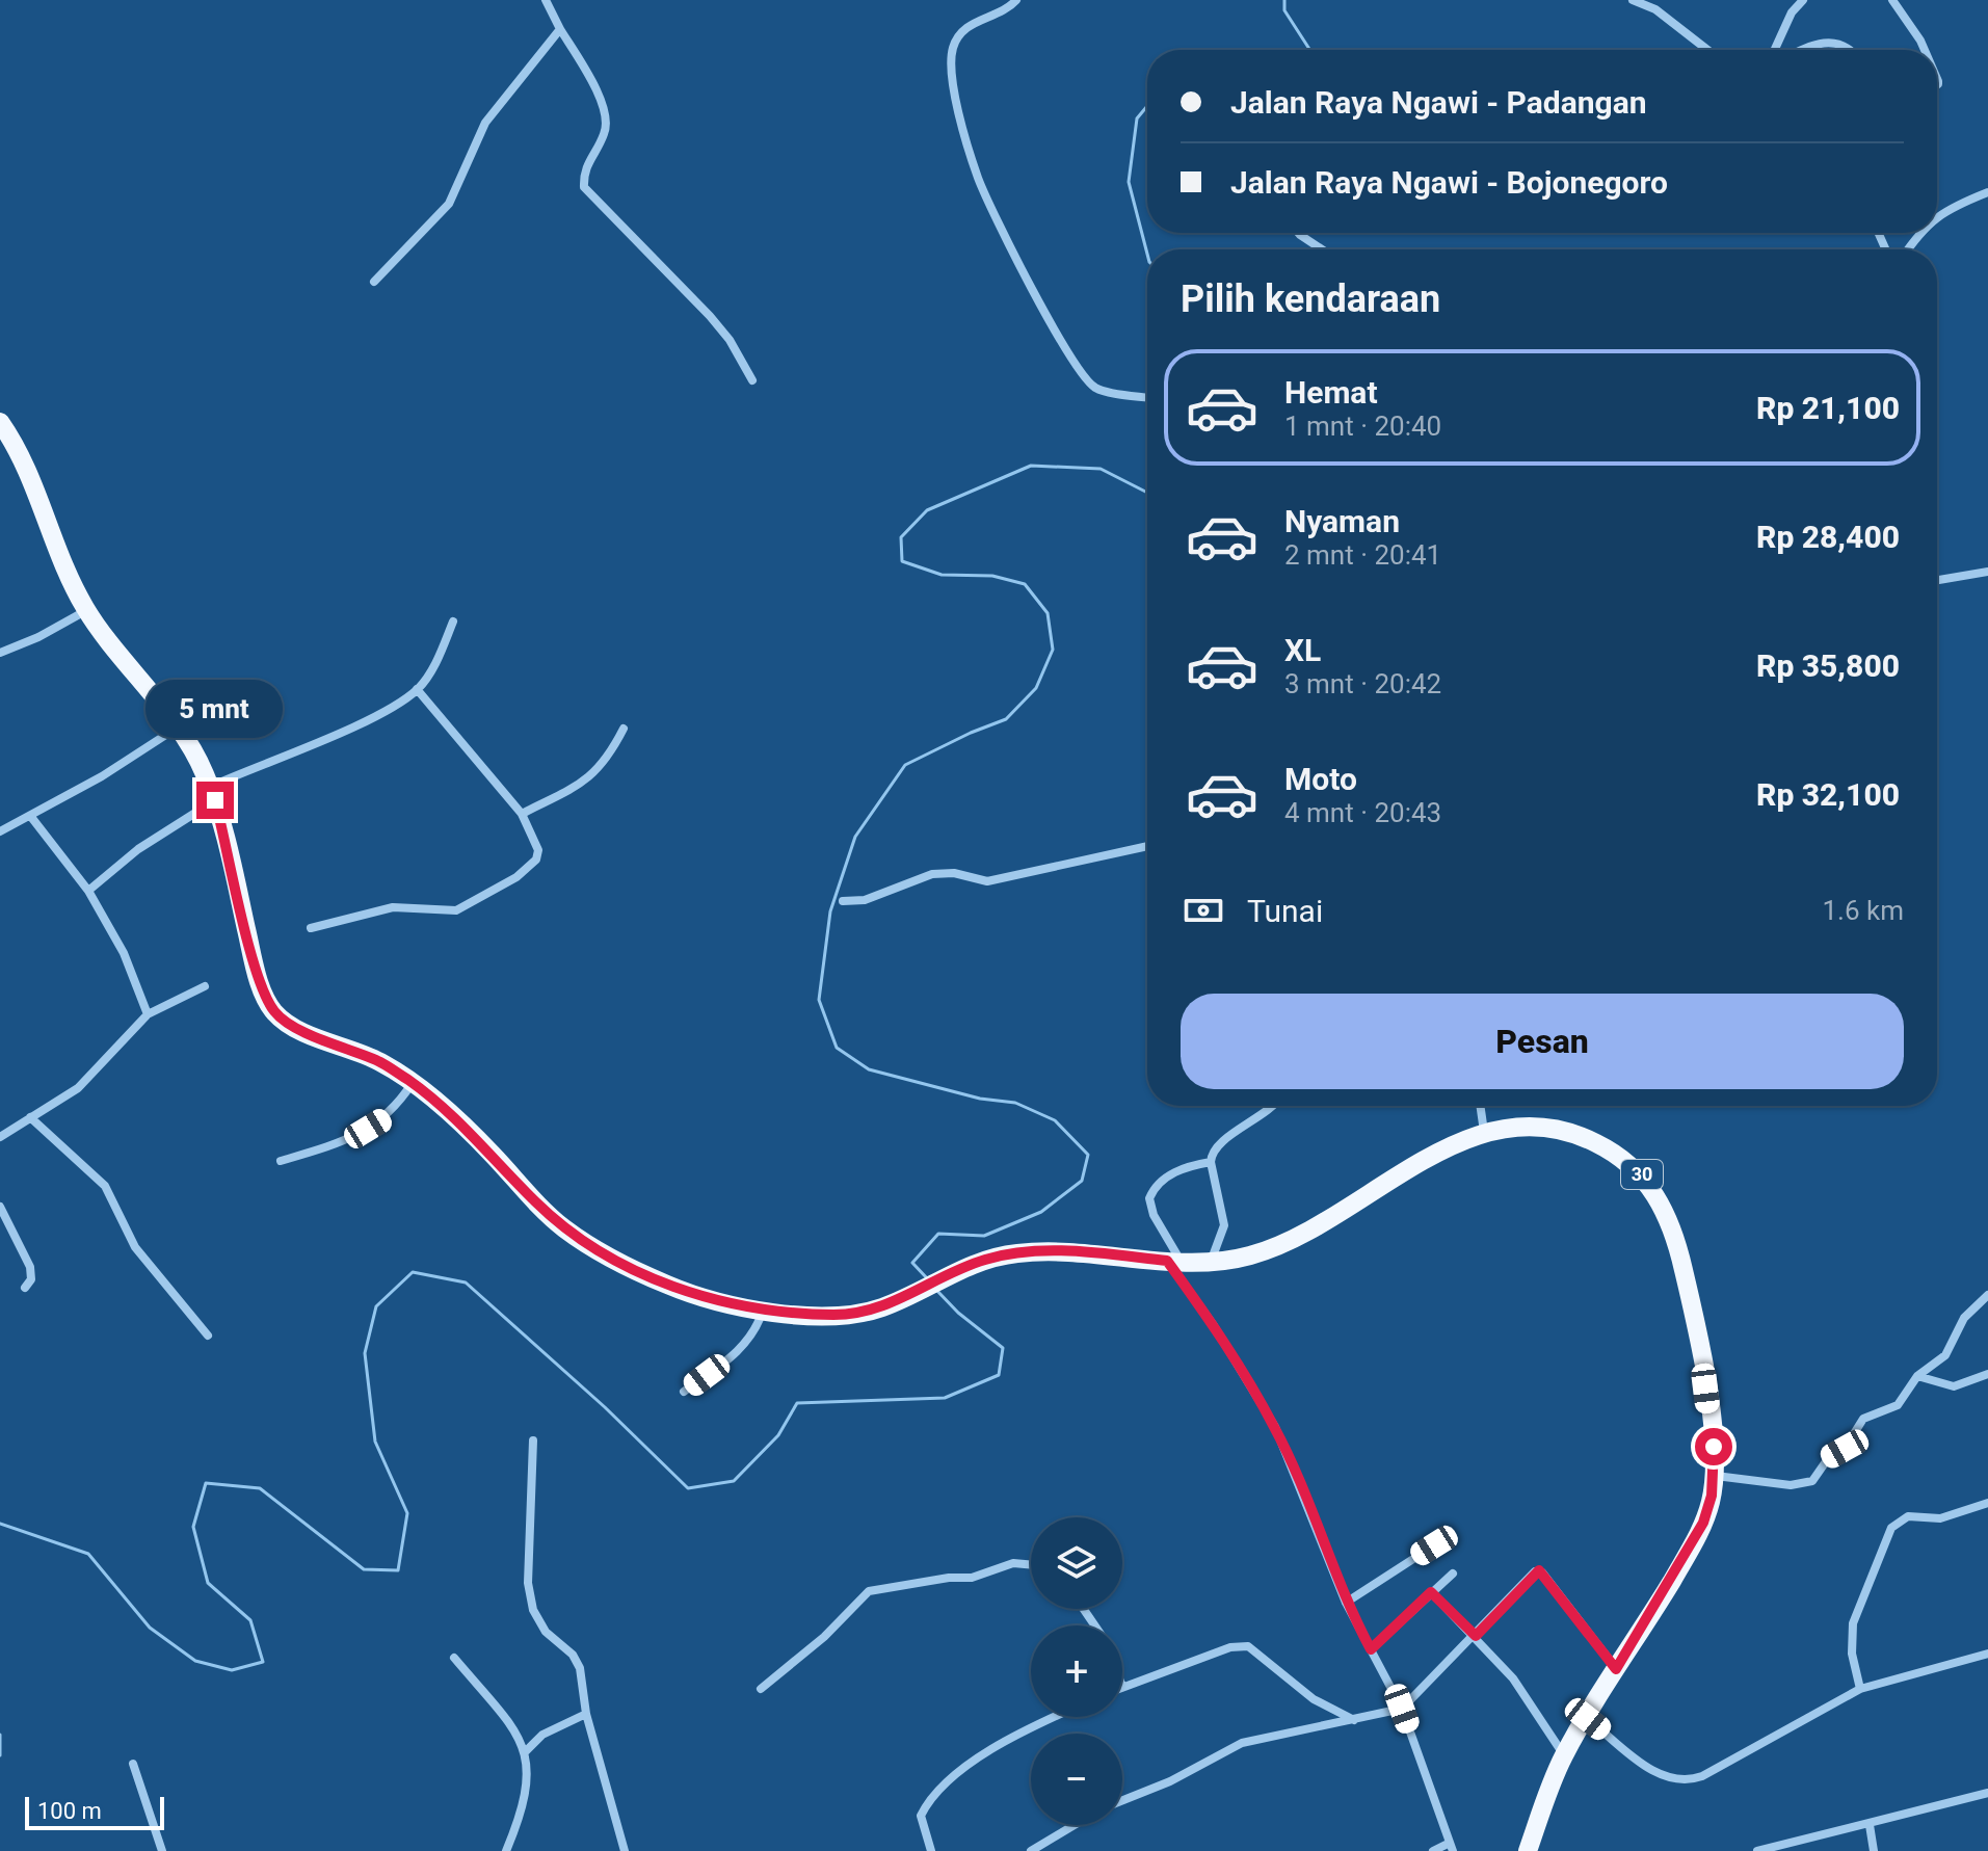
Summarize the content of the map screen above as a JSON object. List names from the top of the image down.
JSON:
{
  "streets": {
    "highway": ["30"]
  },
  "scale_bar": "100 m",
  "page": {
    "banner": ["Jalan Raya Ngawi - Padangan", "Jalan Raya Ngawi - Bojonegoro"],
    "heading": "Pilih kendaraan",
    "list": [
      {
        "name": "Hemat",
        "note": "1 mnt · 20:40",
        "value": "Rp 21,100"
      },
      {
        "name": "Nyaman",
        "note": "2 mnt · 20:41",
        "value": "Rp 28,400"
      },
      {
        "name": "XL",
        "note": "3 mnt · 20:42",
        "value": "Rp 35,800"
      },
      {
        "name": "Moto",
        "note": "4 mnt · 20:43",
        "value": "Rp 32,100"
      }
    ],
    "bubble": "5 mnt",
    "pay": ["Tunai", "1.6 km"],
    "buttons": "Pesan",
    "map_buttons": ["+", "−"],
    "scale": "100 m"
  }
}
